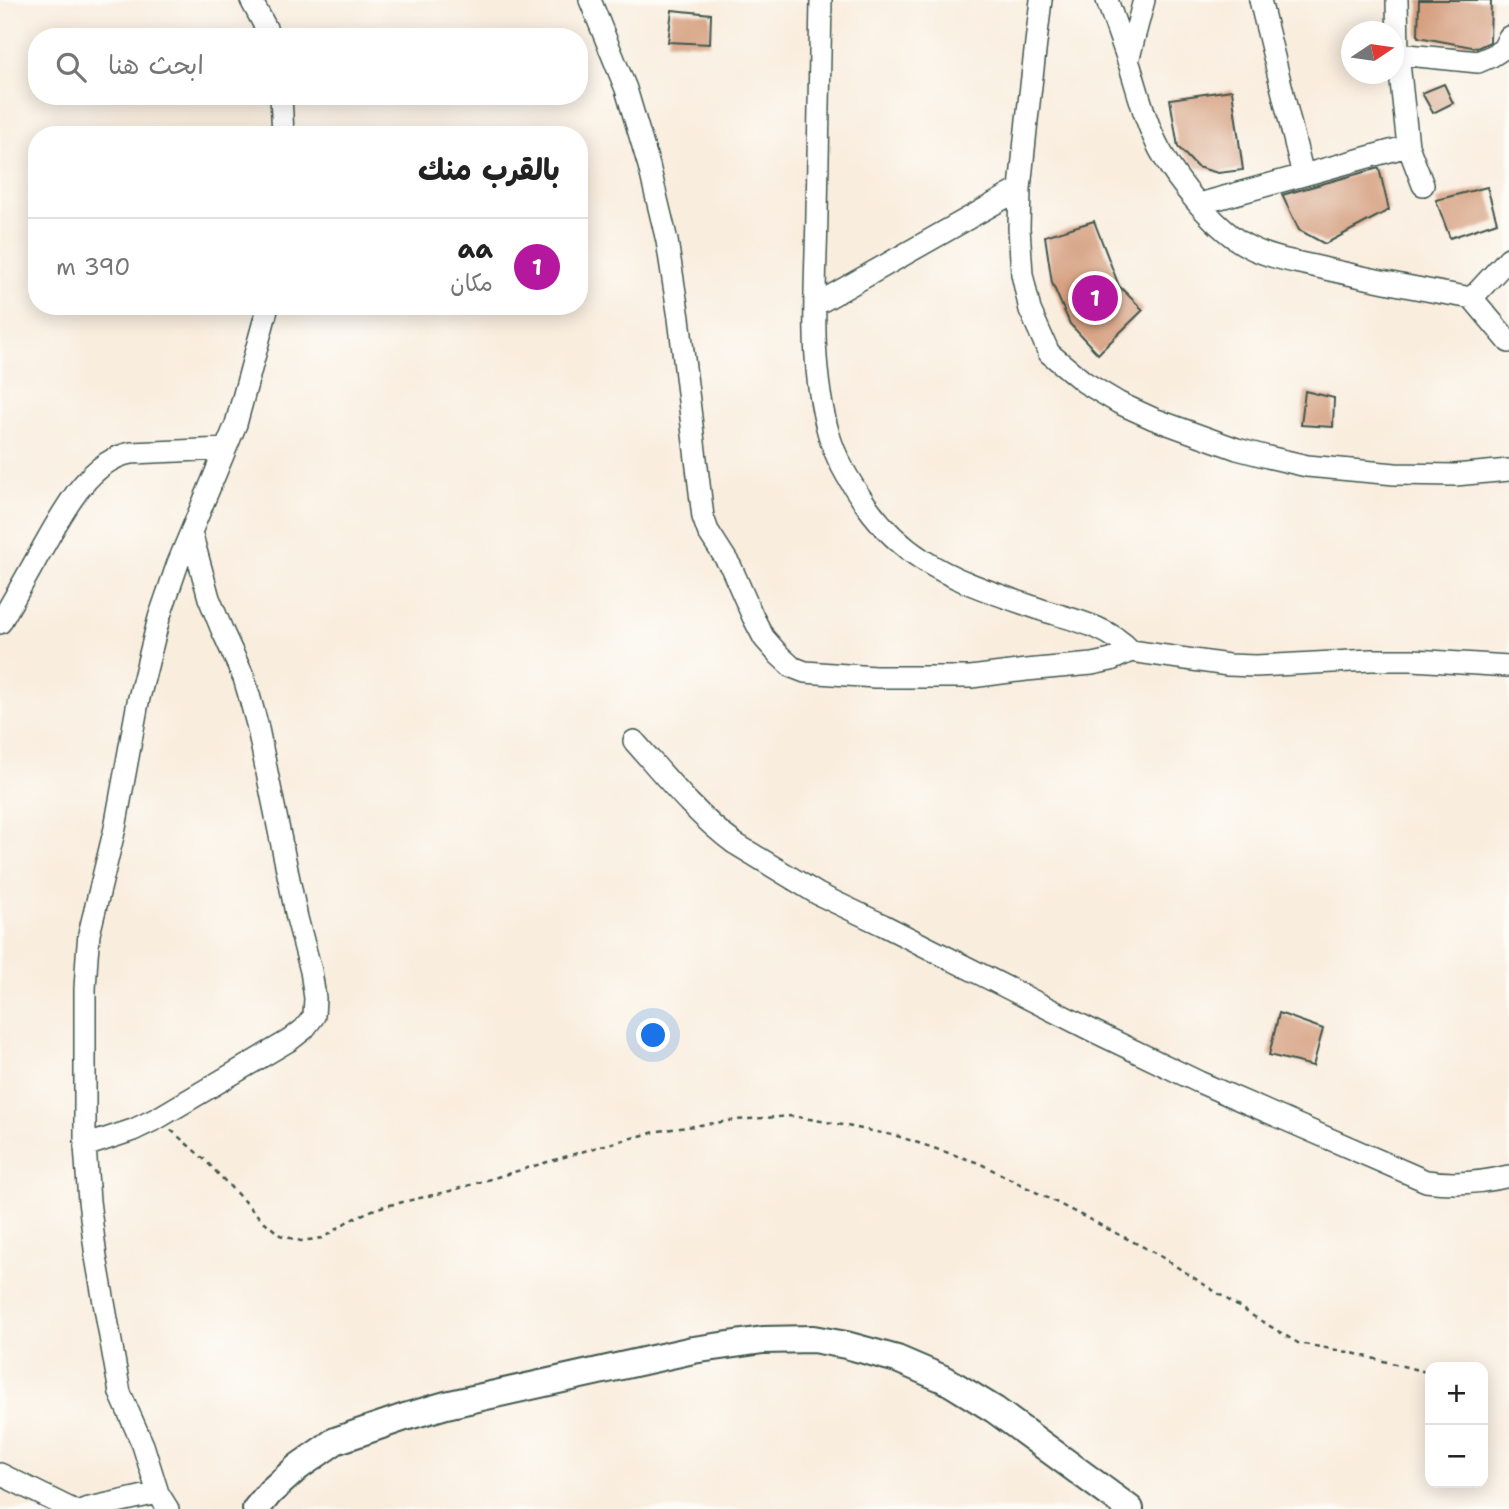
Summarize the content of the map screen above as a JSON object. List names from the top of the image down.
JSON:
{
  "north": "right",
  "page": {
    "search": "ابحث هنا",
    "heading": "بالقرب منك",
    "list": [
      {
        "mark": "1",
        "name": "aa",
        "note": "مكان",
        "value": "390 m"
      }
    ],
    "pins": "1",
    "map_buttons": ["+", "−"]
  }
}
